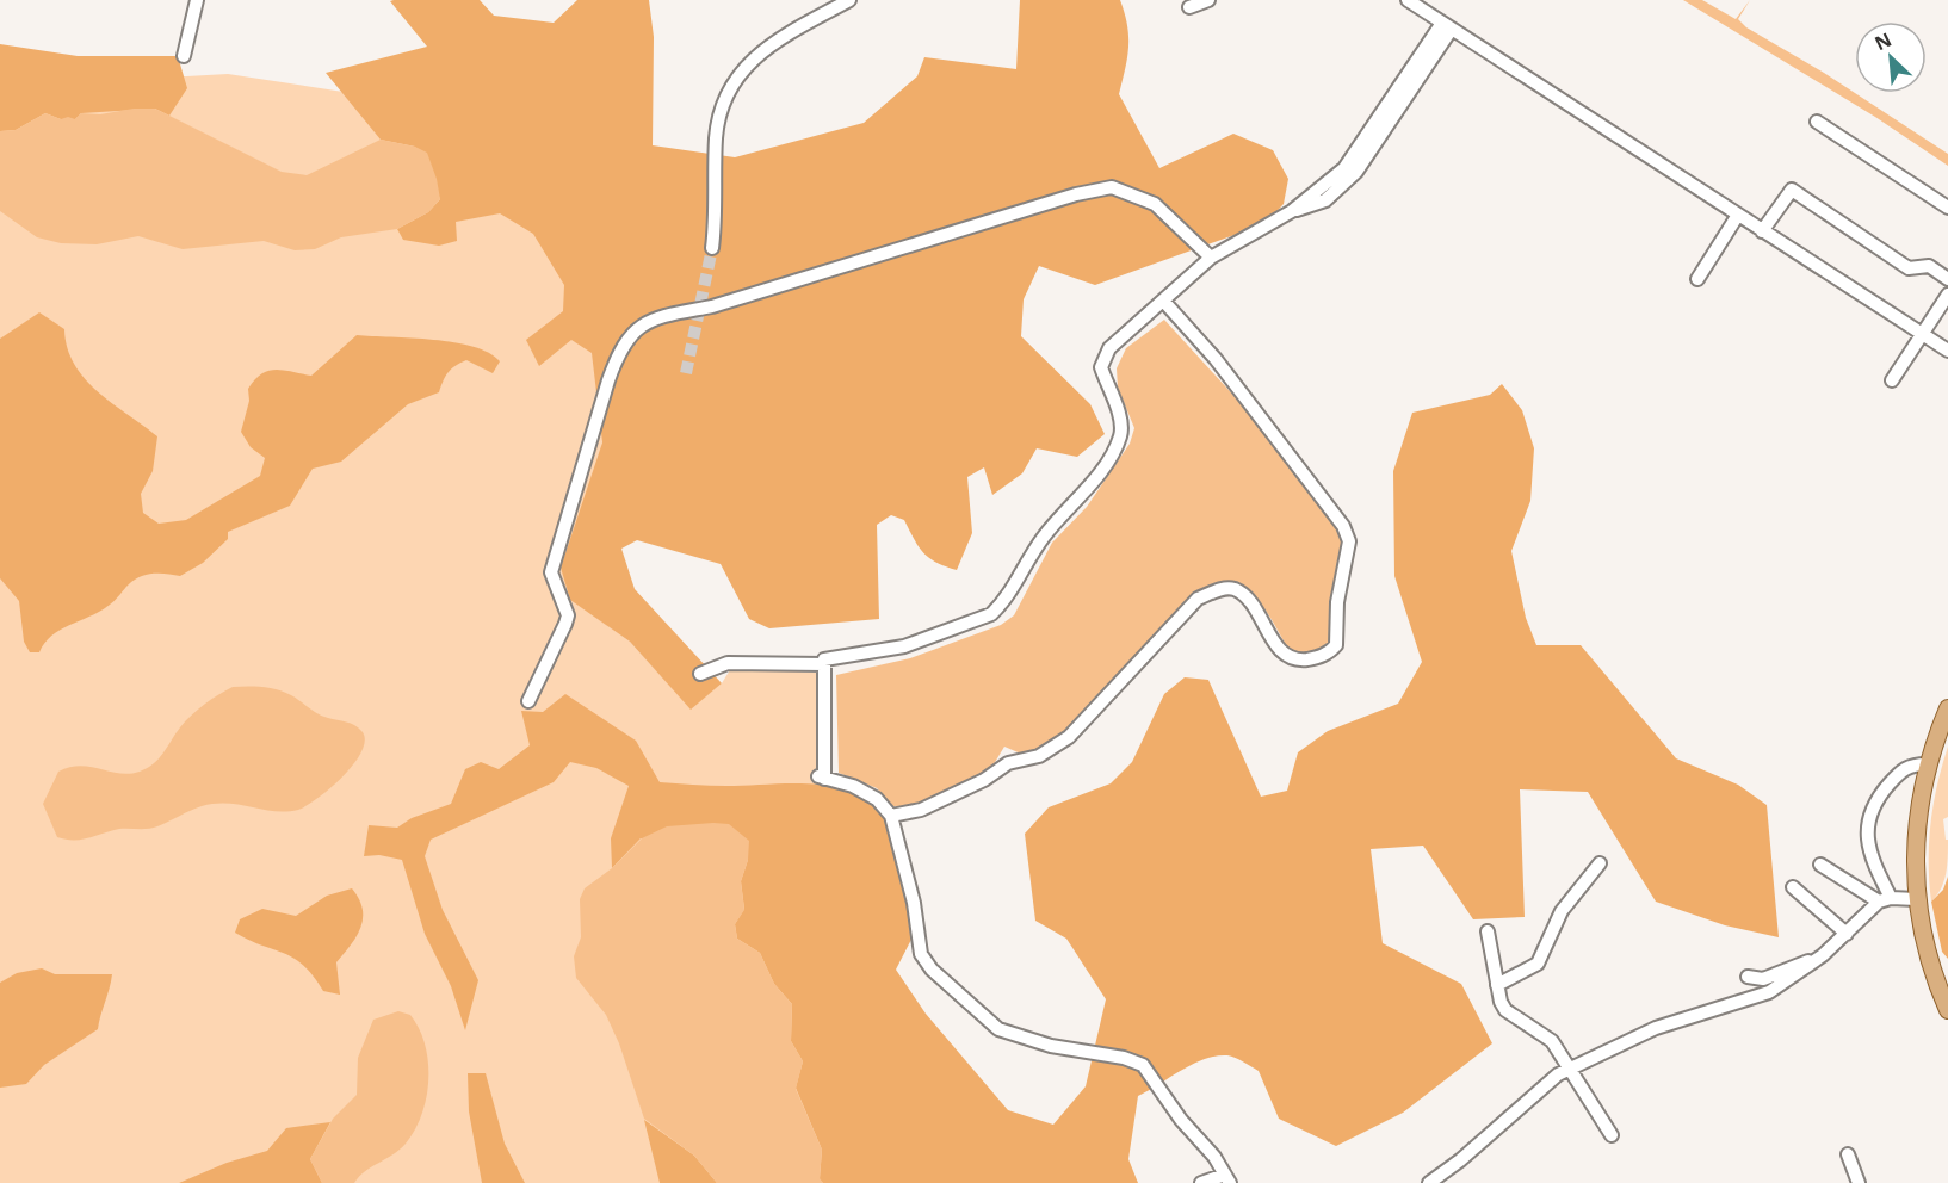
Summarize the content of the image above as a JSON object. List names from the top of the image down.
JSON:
{
  "north": "top left"
}
